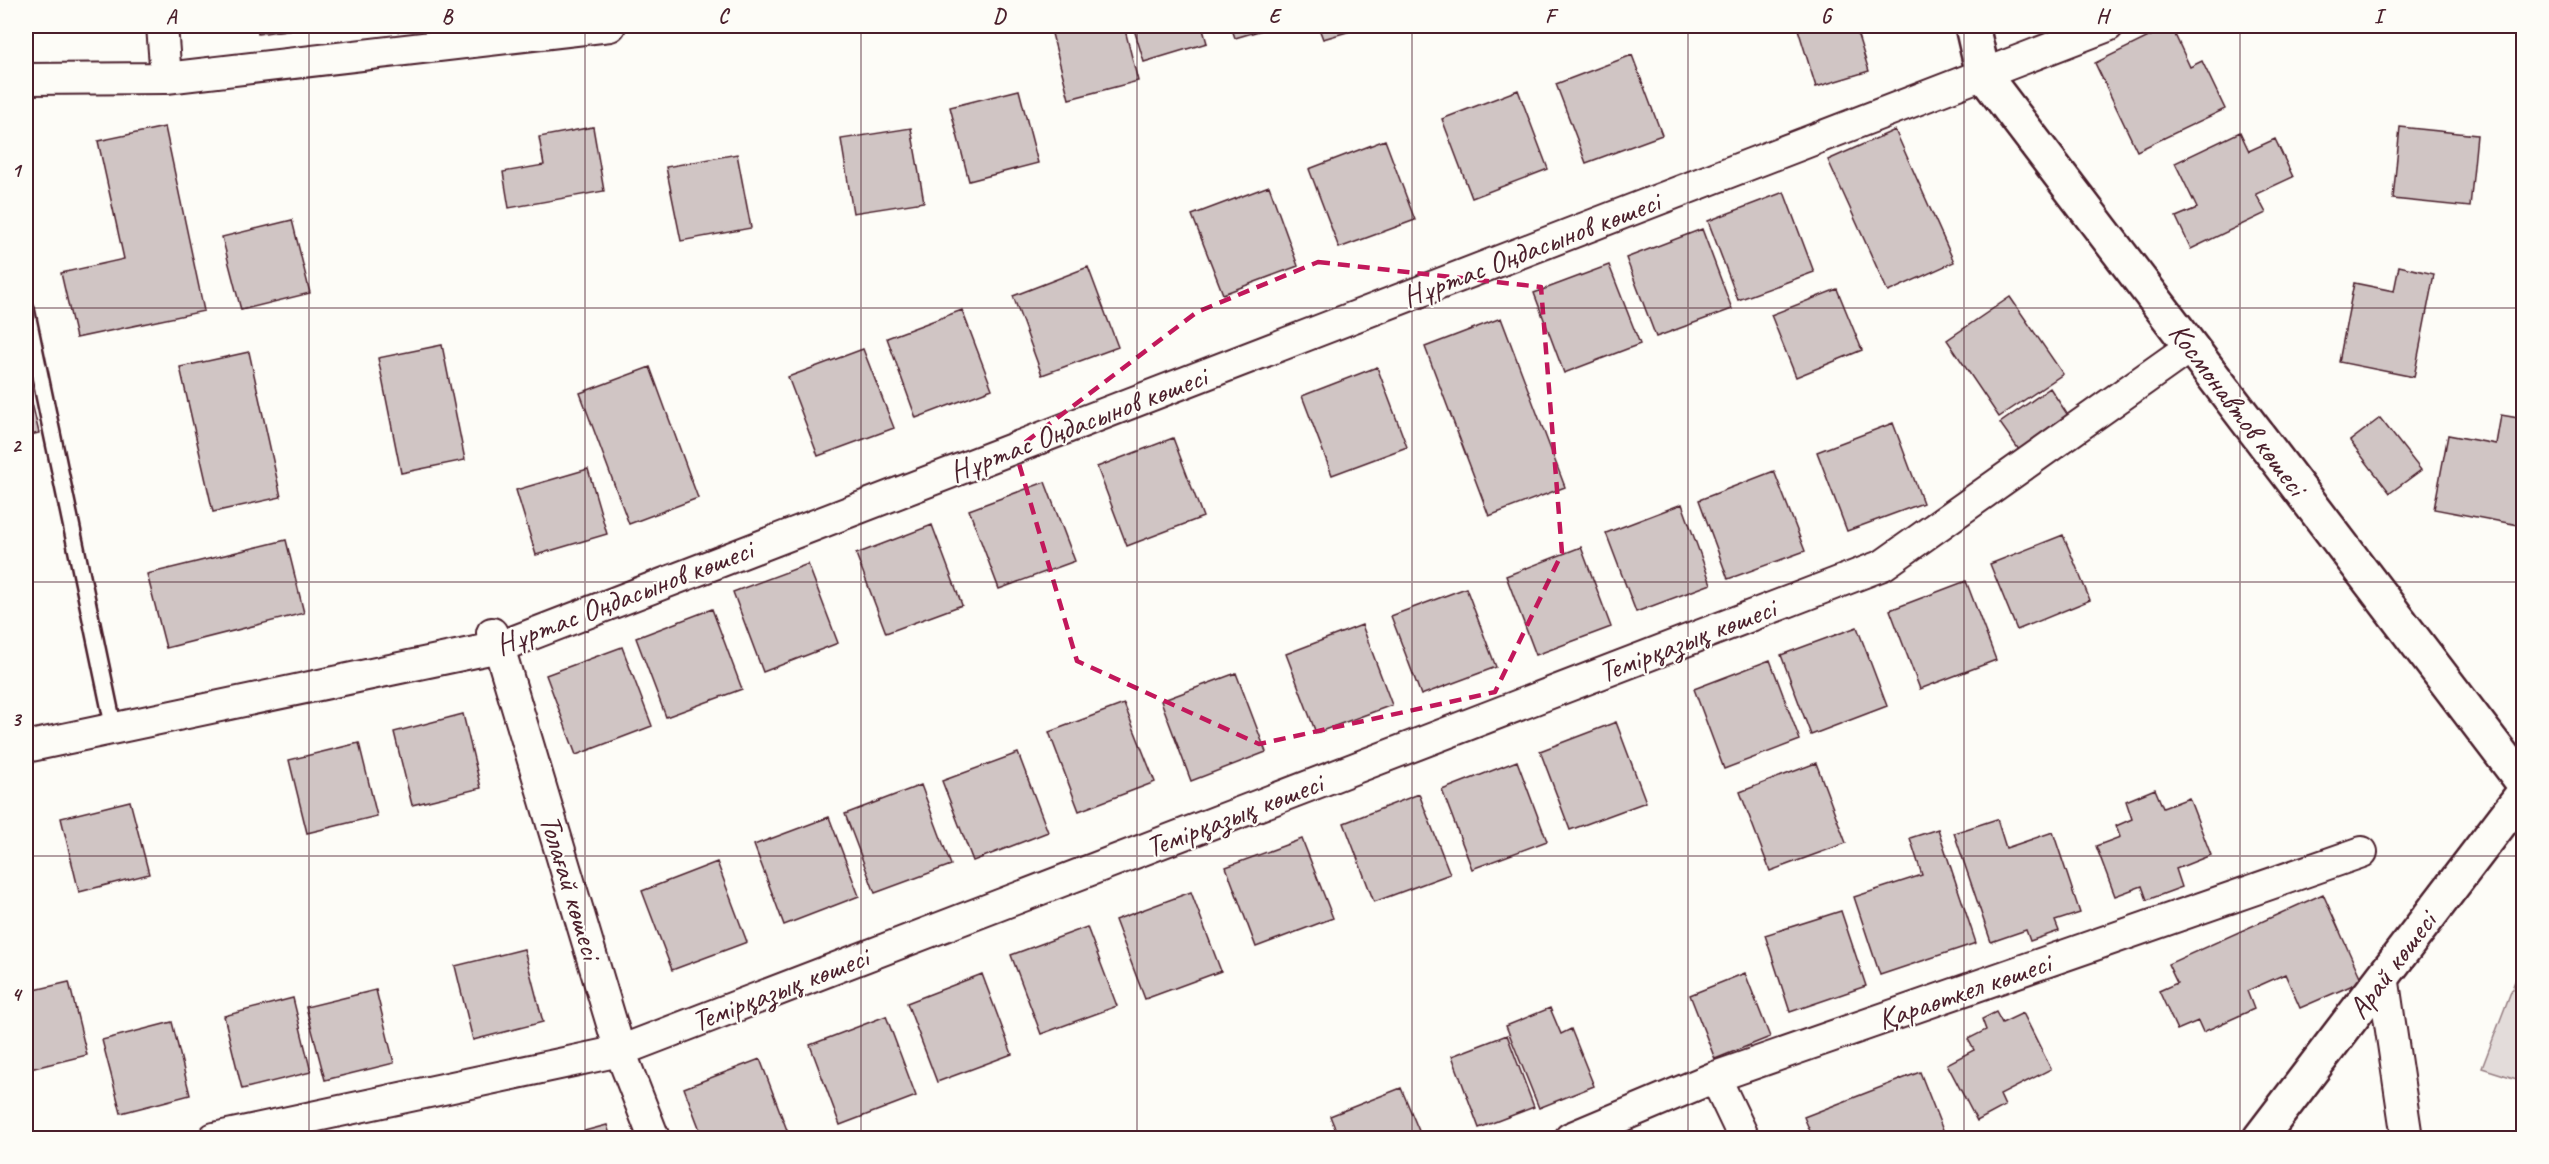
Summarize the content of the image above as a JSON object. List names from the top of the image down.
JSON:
{
  "streets": {
    "street": [
      "Нұртас Оңдасынов көшесі",
      "Космонавтов көшесі",
      "Темірқазық көшесі",
      "Толағай көшесі",
      "Арай көшесі",
      "Қараөткел көшесі"
    ]
  },
  "crossings": [
    ["Нұртас Оңдасынов көшесі", "Космонавтов көшесі"],
    ["Нұртас Оңдасынов көшесі", "Толағай көшесі"],
    ["Космонавтов көшесі", "Темірқазық көшесі"],
    ["Темірқазық көшесі", "Толағай көшесі"]
  ],
  "grid": {
    "columns": [
      "A",
      "B",
      "C",
      "D",
      "E",
      "F",
      "G",
      "H",
      "I"
    ],
    "rows": [
      "1",
      "2",
      "3",
      "4"
    ]
  }
}
